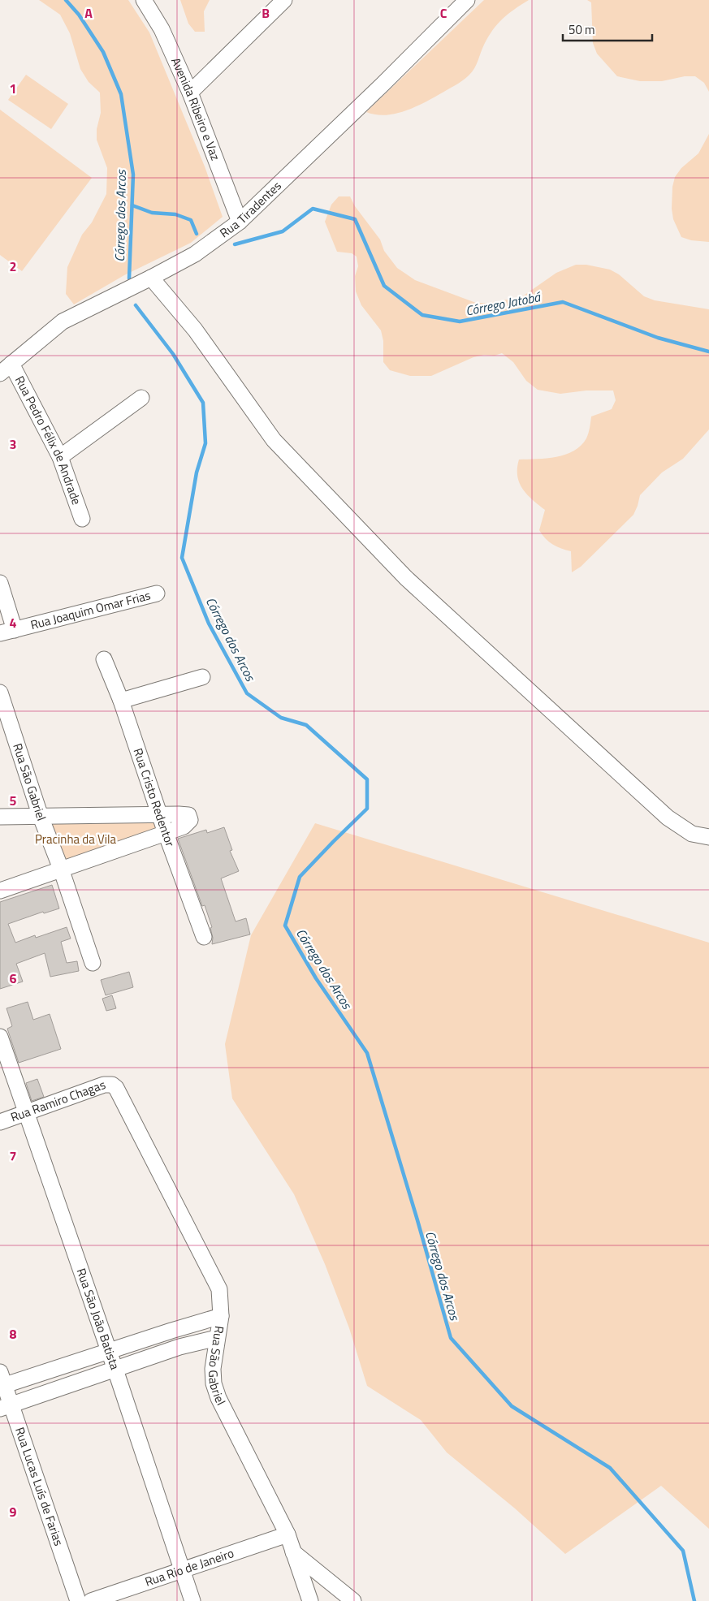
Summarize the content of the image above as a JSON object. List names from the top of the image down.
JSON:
{
  "streets": {
    "street": [
      "Avenida Ribeiro e Vaz",
      "Rua Tiradentes",
      "Rua Pedro Félix de Andrade",
      "Rua Joaquim Omar Frias",
      "Rua São Gabriel",
      "Rua Cristo Redentor",
      "Rua Ramiro Chagas",
      "Rua São João Batista",
      "Rua Lucas Luís de Farias",
      "Rua Rio de Janeiro"
    ]
  },
  "crossings": [
    ["Avenida Ribeiro e Vaz", "Rua Tiradentes"],
    ["Rua Tiradentes", "Rua Pedro Félix de Andrade"],
    ["Rua São Gabriel", "Rua Ramiro Chagas"],
    ["Rua São Gabriel", "Rua Rio de Janeiro"],
    ["Rua Ramiro Chagas", "Rua São João Batista"],
    ["Rua São João Batista", "Rua Rio de Janeiro"]
  ],
  "water": ["Córrego dos Arcos", "Córrego Jatobá"],
  "parks": ["Pracinha da Vila"],
  "scale_bar": "50 m",
  "grid": {
    "columns": ["A", "B", "C"],
    "rows": [
      "1",
      "2",
      "3",
      "4",
      "5",
      "6",
      "7",
      "8",
      "9"
    ]
  }
}
